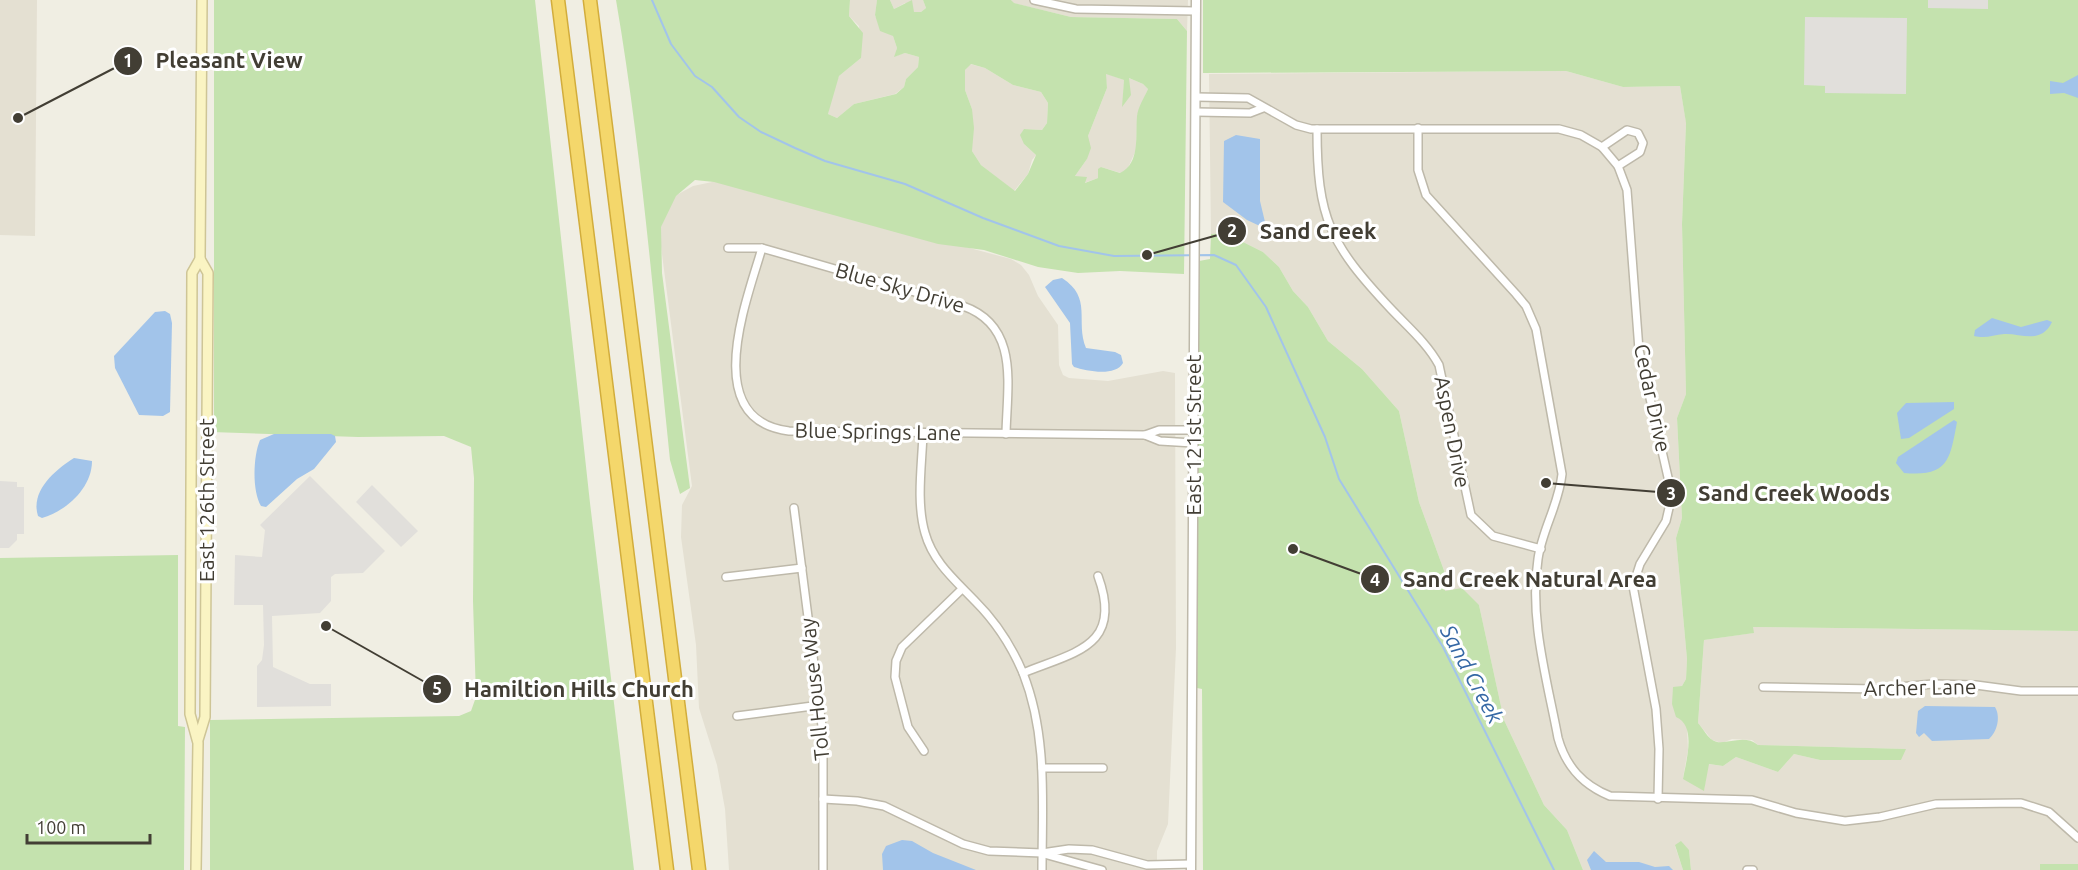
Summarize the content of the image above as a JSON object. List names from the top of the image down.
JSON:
{
  "streets": {
    "main road": ["East 126th Street"],
    "street": [
      "Blue Sky Drive",
      "Cedar Drive",
      "Blue Springs Lane",
      "Aspen Drive",
      "East 121st Street",
      "Archer Lane",
      "Toll House Way"
    ]
  },
  "crossings": [
    ["Blue Sky Drive", "Blue Springs Lane"],
    ["Cedar Drive", "Aspen Drive"],
    ["Cedar Drive", "East 121st Street"],
    ["Blue Springs Lane", "East 121st Street"]
  ],
  "water": ["Sand Creek"],
  "places": [
    "Pleasant View",
    "Sand Creek",
    "Sand Creek Woods",
    "Sand Creek Natural Area",
    "Hamiltion Hills Church"
  ],
  "scale_bar": "100 m"
}
